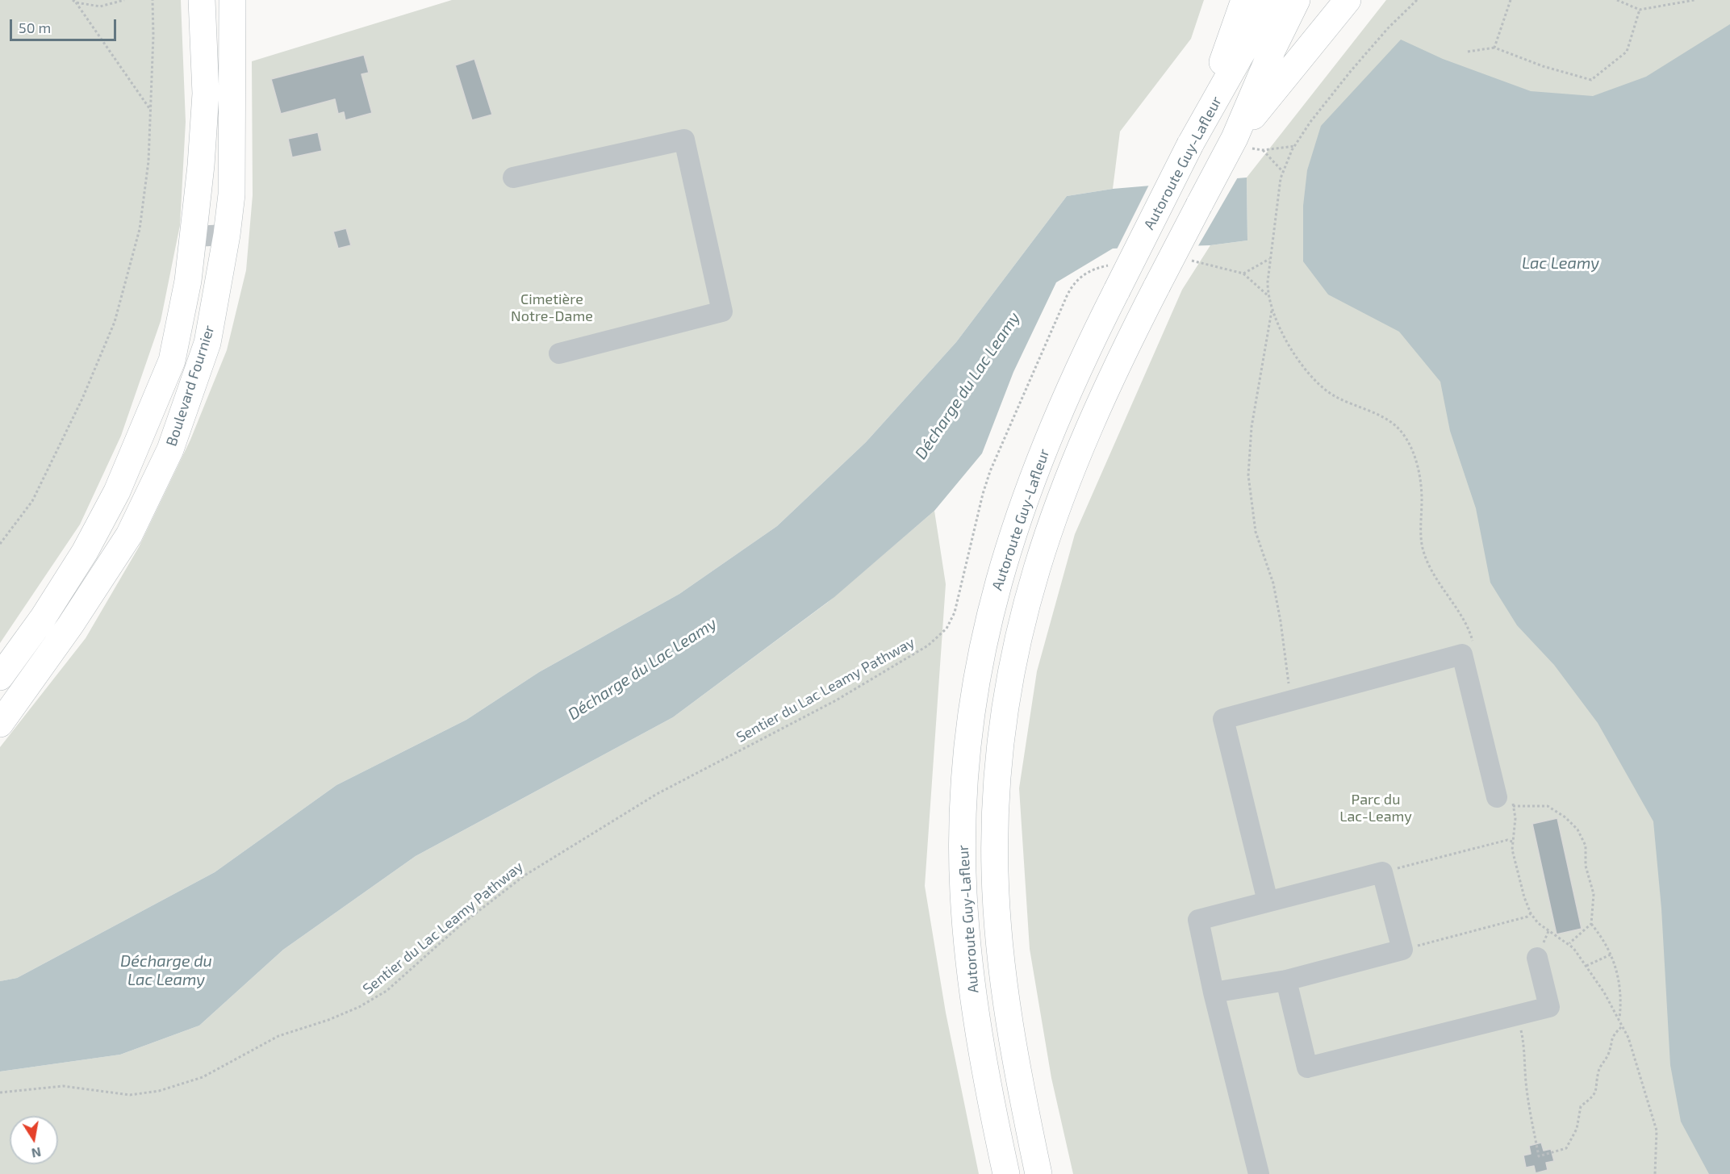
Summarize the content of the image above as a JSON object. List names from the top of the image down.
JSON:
{
  "streets": {
    "main road": ["Autoroute Guy-Lafleur", "Boulevard Fournier"],
    "path": ["Sentier du Lac Leamy Pathway"]
  },
  "water": ["Lac Leamy", "Décharge du Lac Leamy"],
  "parks": ["Cimetière Notre-Dame", "Parc du Lac-Leamy"],
  "scale_bar": "50 m",
  "north": "bottom"
}
